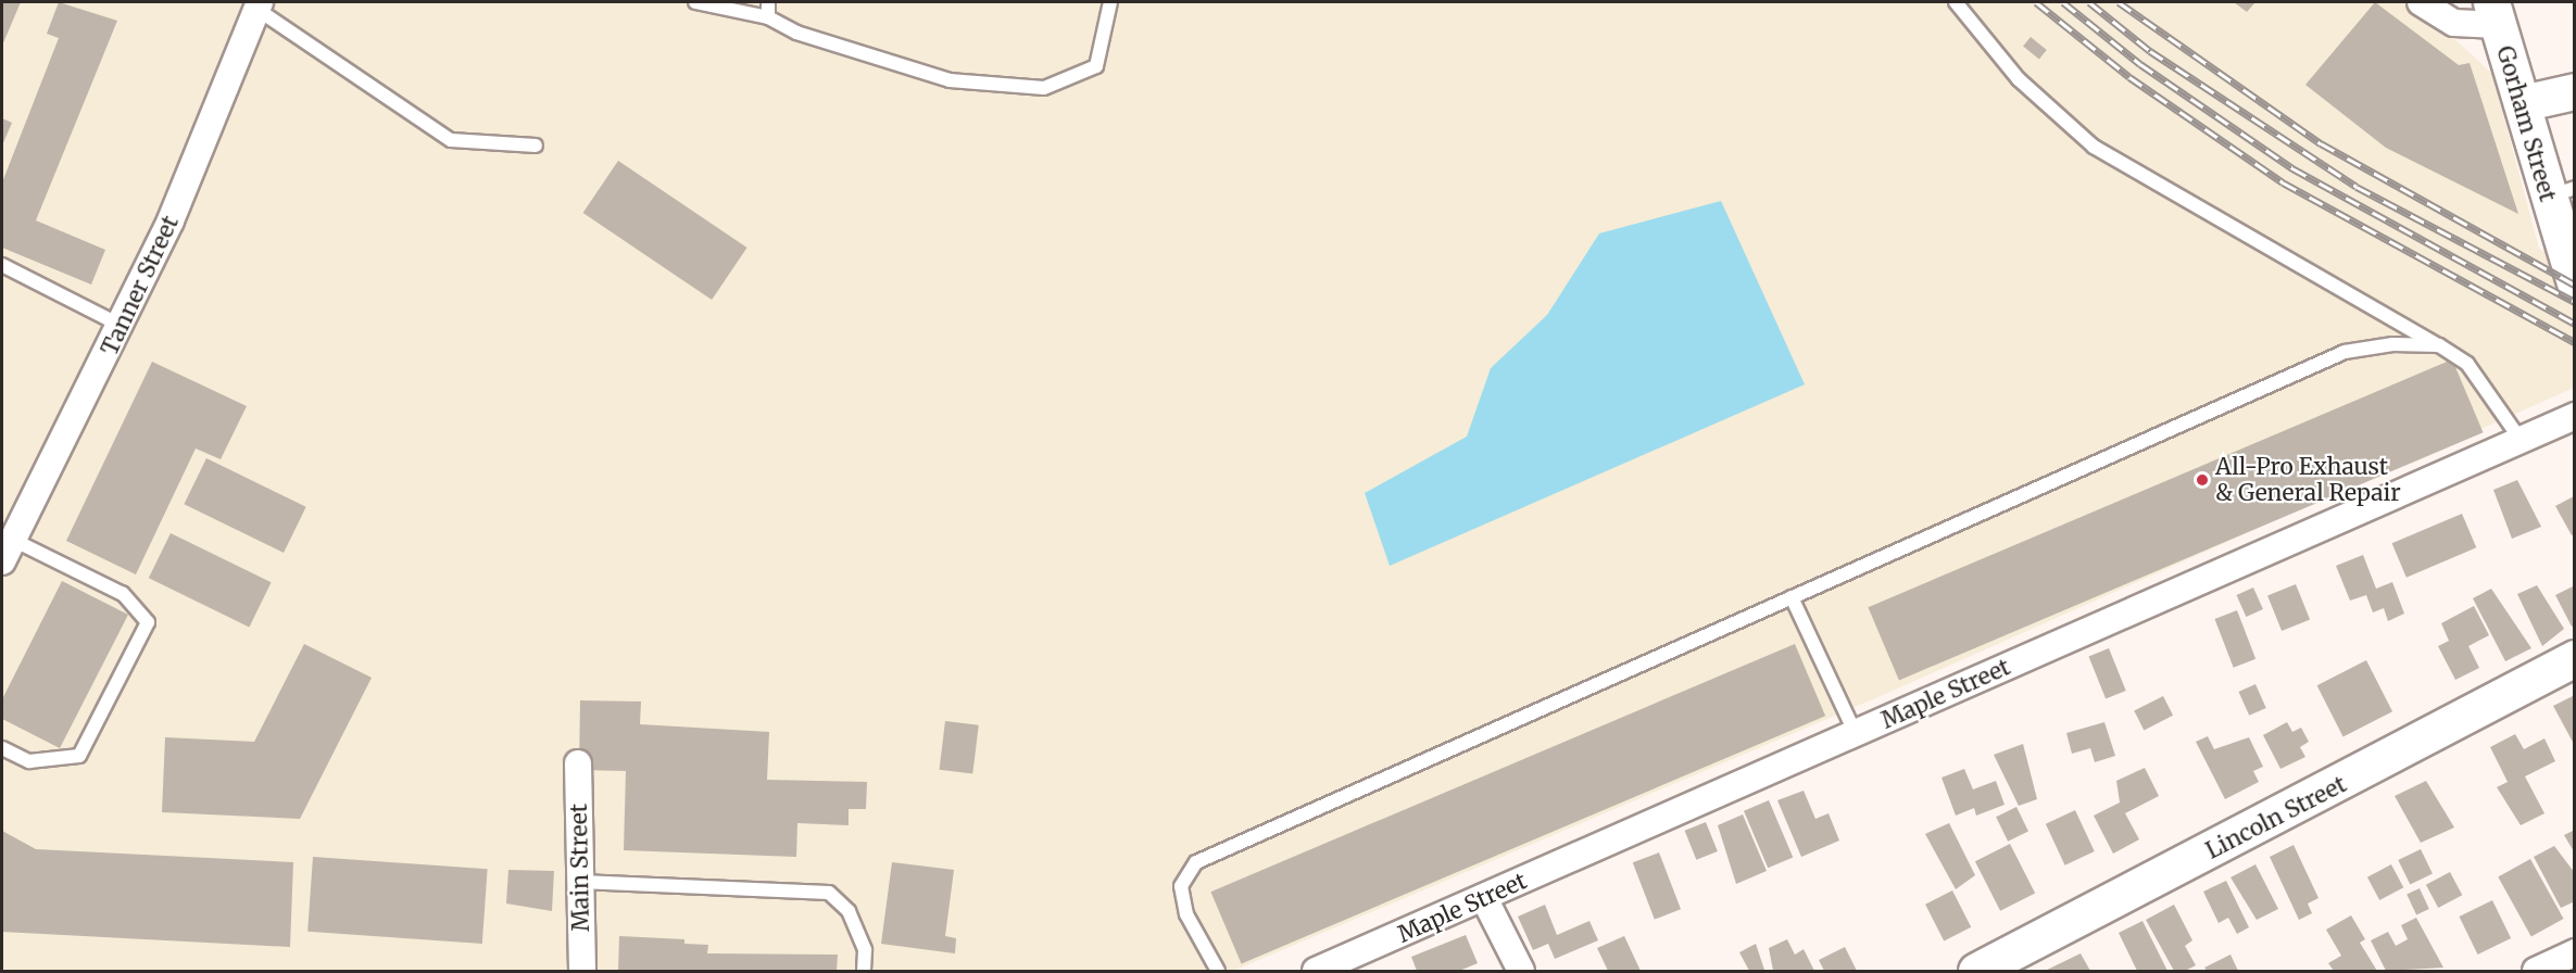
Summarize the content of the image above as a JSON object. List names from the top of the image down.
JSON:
{
  "streets": {
    "street": [
      "Gorham Street",
      "Tanner Street",
      "Maple Street",
      "Lincoln Street",
      "Main Street"
    ]
  },
  "places": ["All-Pro Exhaust & General Repair"]
}
